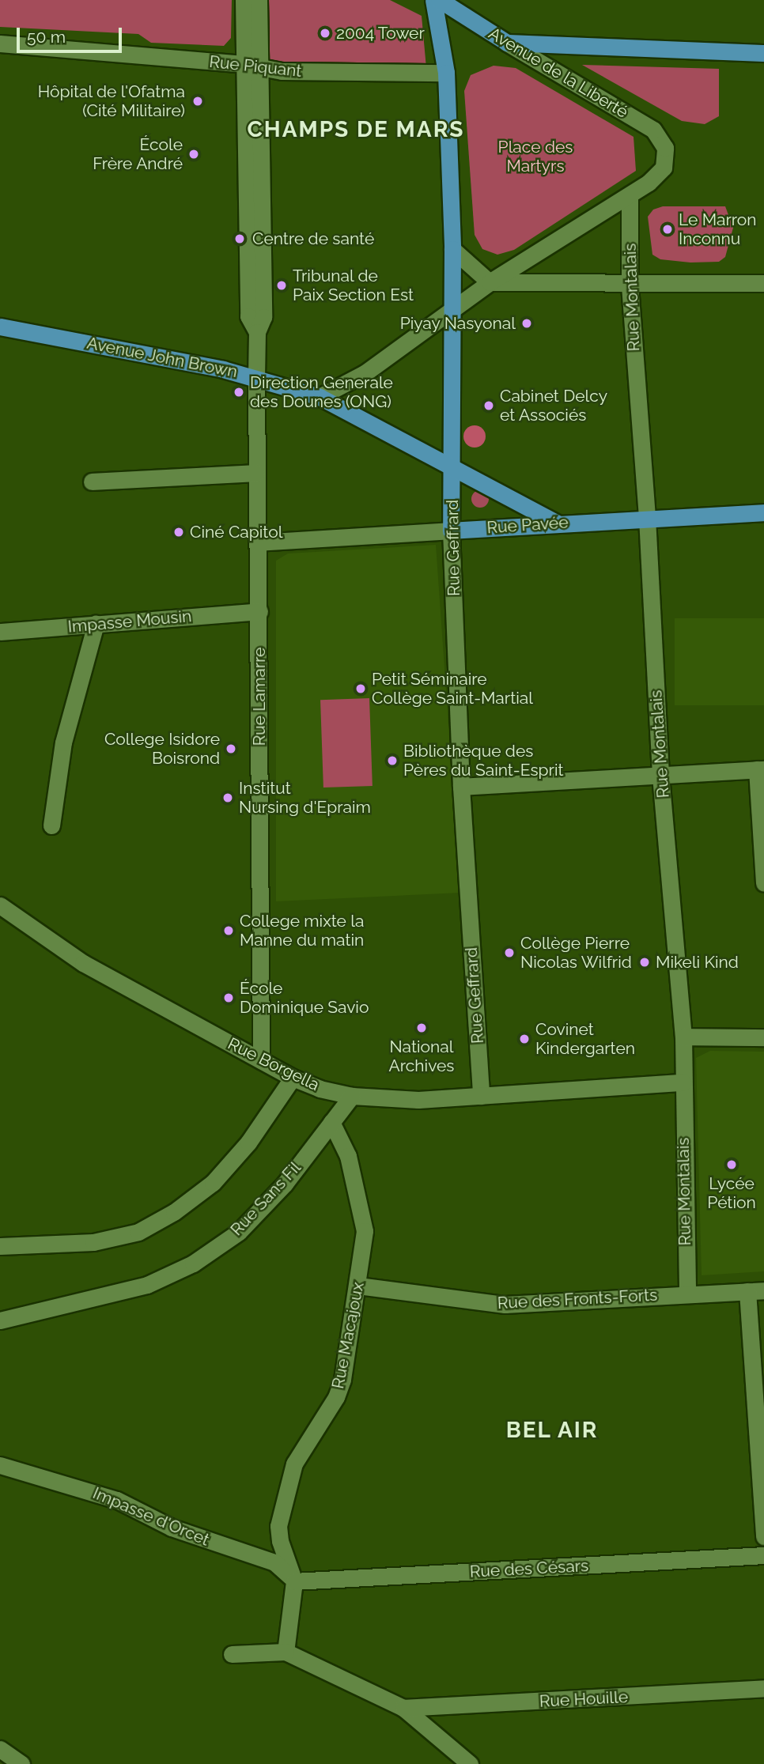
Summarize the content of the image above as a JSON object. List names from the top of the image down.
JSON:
{
  "streets": {
    "main road": [
      "Avenue de la Liberté",
      "Avenue John Brown",
      "Rue Pavée",
      "Rue Geffrard"
    ],
    "street": [
      "Rue Piquant",
      "Rue Montalais",
      "Impasse Mousin",
      "Rue Lamarre",
      "Rue Borgella",
      "Rue Sans Fil",
      "Rue des Fronts-Forts",
      "Rue Macajoux",
      "Impasse d'Orcet",
      "Rue des Césars",
      "Rue Houille"
    ]
  },
  "crossings": [
    ["Rue Piquant", "Rue Geffrard"],
    ["Rue Piquant", "Rue Lamarre"],
    ["Avenue de la Liberté", "Rue Montalais"],
    ["Rue Montalais", "Rue Pavée"],
    ["Rue Montalais", "Rue Borgella"],
    ["Rue Montalais", "Rue des Fronts-Forts"],
    ["Avenue John Brown", "Rue Pavée"],
    ["Avenue John Brown", "Rue Geffrard"],
    ["Avenue John Brown", "Rue Lamarre"],
    ["Rue Pavée", "Rue Geffrard"],
    ["Rue Pavée", "Rue Lamarre"],
    ["Rue Geffrard", "Rue Borgella"],
    ["Impasse Mousin", "Rue Lamarre"],
    ["Rue Lamarre", "Rue Borgella"],
    ["Rue Borgella", "Rue Sans Fil"],
    ["Rue Sans Fil", "Rue Macajoux"],
    ["Rue des Fronts-Forts", "Rue Macajoux"],
    ["Rue Macajoux", "Impasse d'Orcet"],
    ["Rue Macajoux", "Rue des Césars"],
    ["Impasse d'Orcet", "Rue des Césars"]
  ],
  "districts": ["CHAMPS DE MARS", "BEL AIR"],
  "parks": ["Place des Martyrs"],
  "places": [
    "2004 Tower",
    "Hôpital de l'Ofatma (Cité Militaire)",
    "École Frère André",
    "Le Marron Inconnu",
    "Centre de santé",
    "Tribunal de Paix Section Est",
    "Piyay Nasyonal",
    "Direction Generale des Dounes (ONG)",
    "Cabinet Delcy et Associés",
    "Ciné Capitol",
    "Petit Séminaire Collège Saint-Martial",
    "College Isidore Boisrond",
    "Bibliothèque des Pères du Saint-Esprit",
    "Institut Nursing d'Epraim",
    "College mixte la Manne du matin",
    "Collège Pierre Nicolas Wilfrid",
    "Mikeli Kind",
    "École Dominique Savio",
    "National Archives",
    "Covinet Kindergarten",
    "Lycée Pétion"
  ],
  "scale_bar": "50 m"
}
